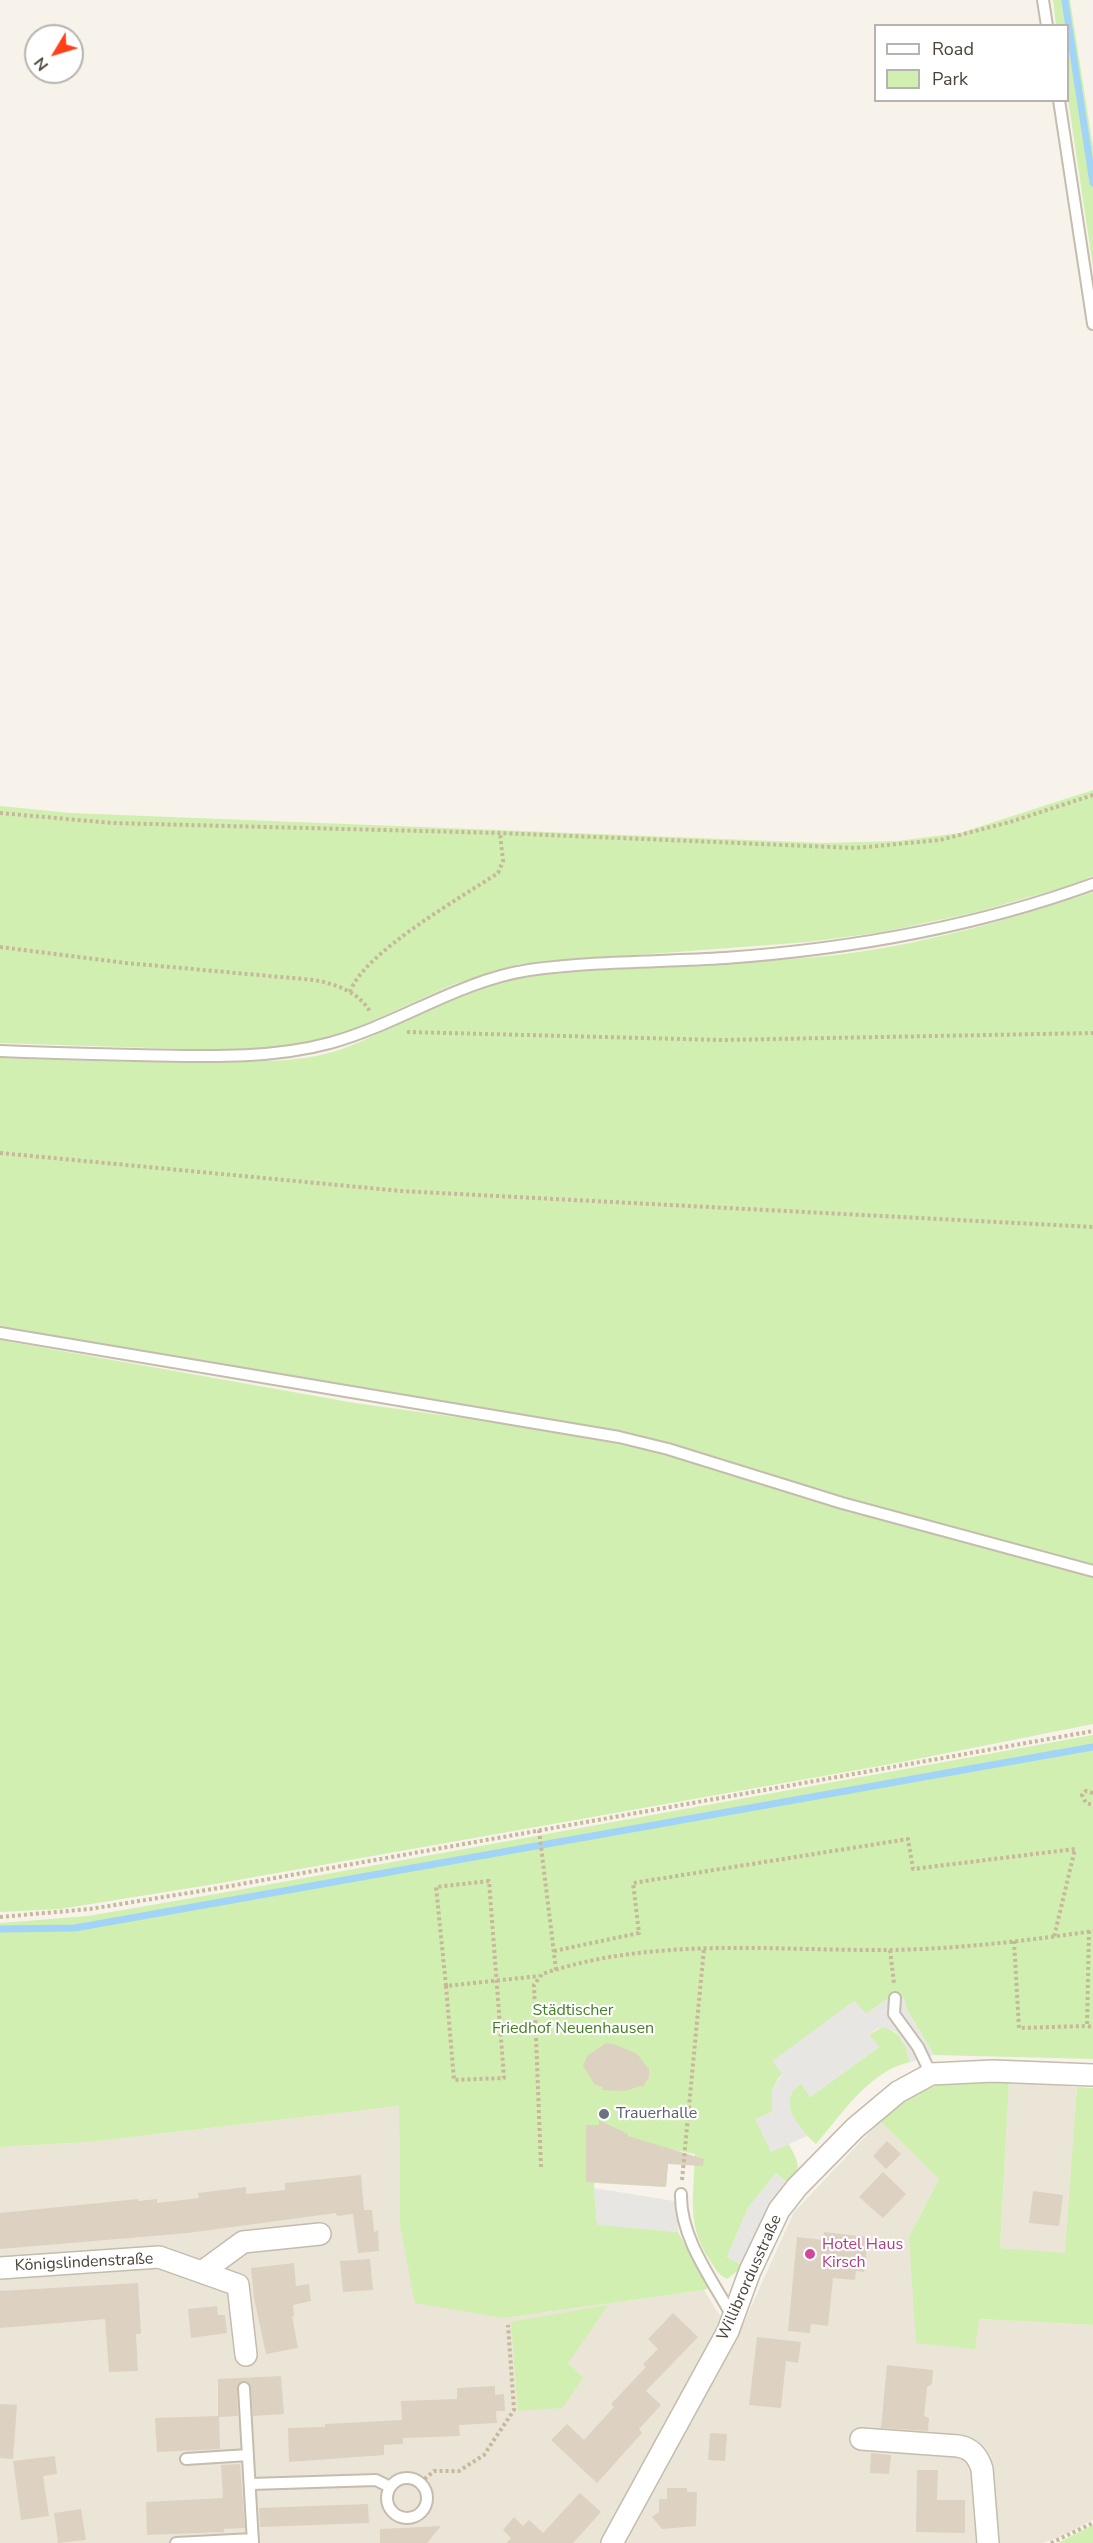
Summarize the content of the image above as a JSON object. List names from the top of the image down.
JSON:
{
  "streets": {
    "street": ["Königslindenstraße", "Willibrordusstraße"]
  },
  "parks": ["Städtischer Friedhof Neuenhausen"],
  "places": ["Trauerhalle", "Hotel Haus Kirsch"],
  "legend": ["Road", "Park"],
  "north": "bottom left"
}
